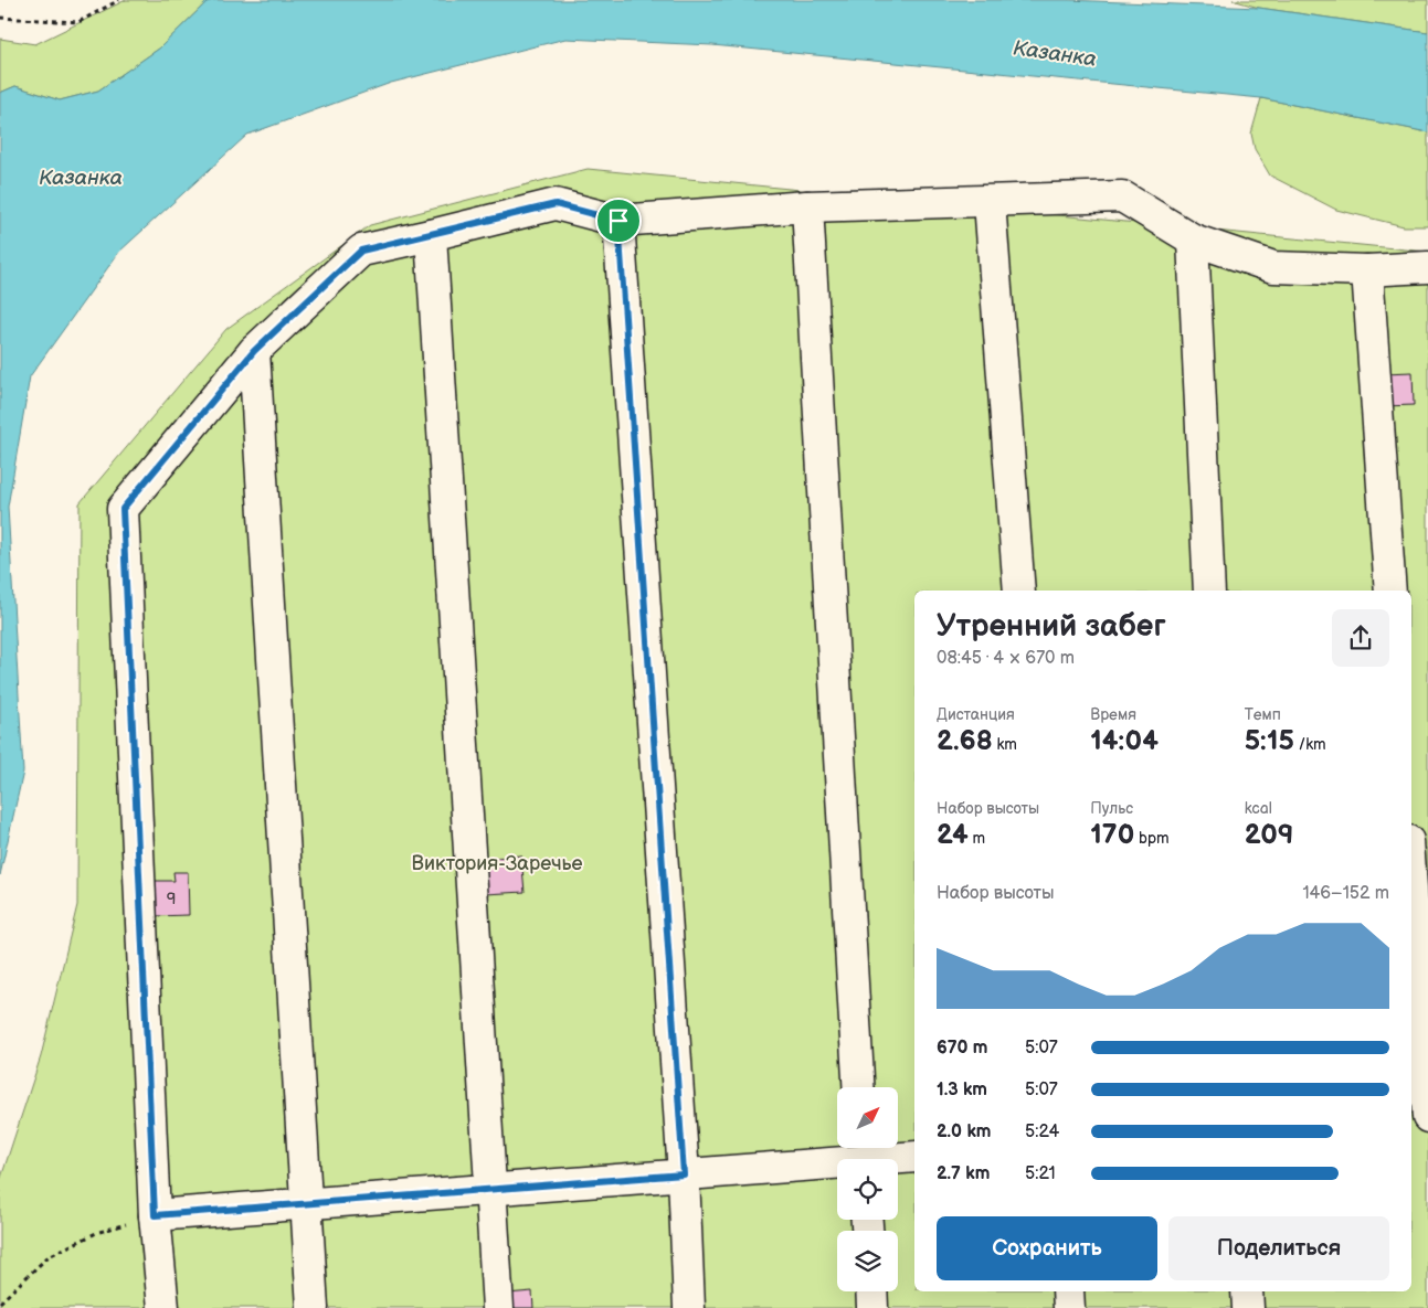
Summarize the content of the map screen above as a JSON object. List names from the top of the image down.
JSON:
{
  "water": ["Казанка"],
  "parks": ["Виктория-Заречье"],
  "house_numbers": ["9"],
  "north": "top right",
  "page": {
    "heading": ["Утренний забег", "08:45 · 4 × 670 m"],
    "stats": [
      ["Дистанция", "2.68 km"],
      ["Время", "14:04"],
      ["Темп", "5:15 /km"],
      ["Набор высоты", "24 m"],
      ["Пульс", "170 bpm"],
      ["kcal", "209"]
    ],
    "chart": ["Набор высоты", "146–152 m"],
    "list": [
      {
        "name": "670 m",
        "note": "5:07"
      },
      {
        "name": "1.3 km",
        "note": "5:07"
      },
      {
        "name": "2.0 km",
        "note": "5:24"
      },
      {
        "name": "2.7 km",
        "note": "5:21"
      }
    ],
    "buttons": ["Сохранить", "Поделиться"]
  }
}
